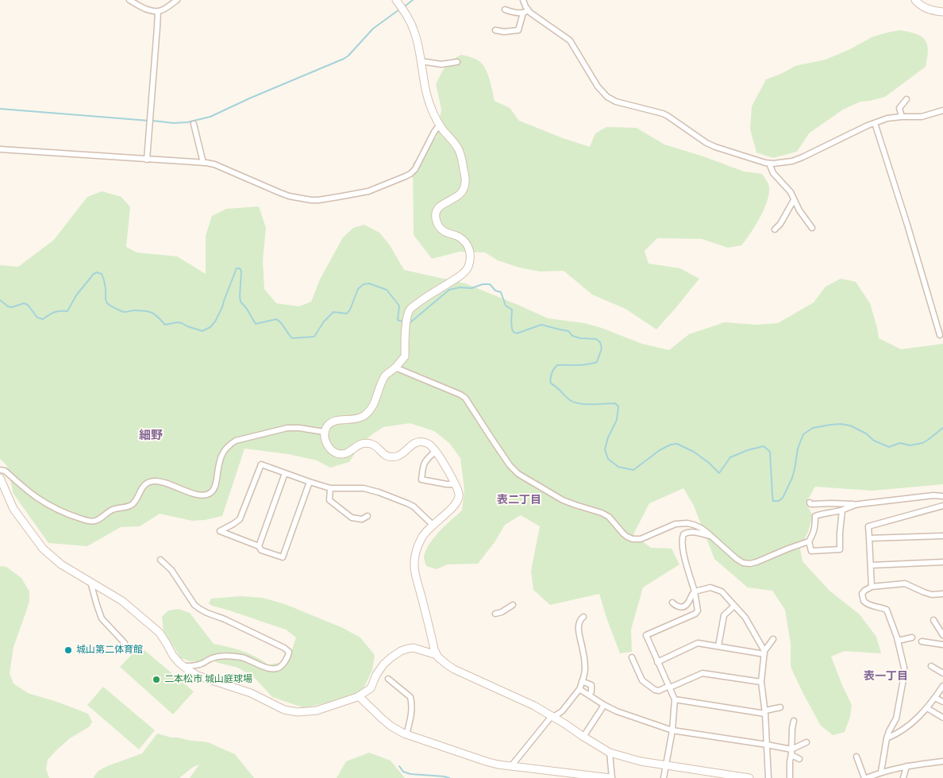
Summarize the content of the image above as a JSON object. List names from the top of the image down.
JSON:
{
  "districts": ["細野", "表二丁目", "表一丁目"],
  "places": ["城山第二体育館", "二本松市 城山庭球場"]
}
